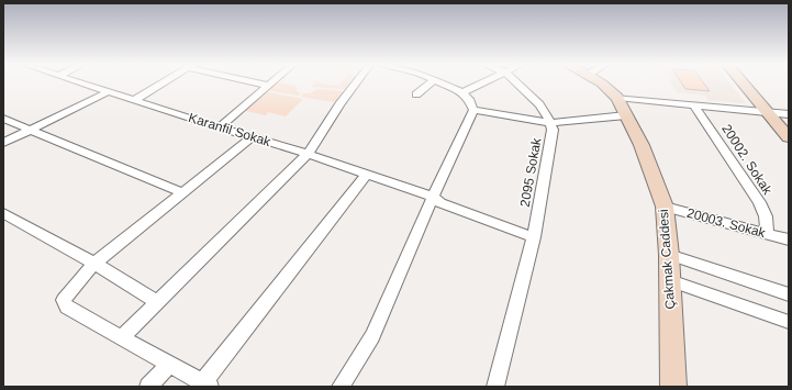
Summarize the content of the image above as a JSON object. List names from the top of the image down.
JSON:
{
  "streets": {
    "main road": ["Çakmak Caddesi"],
    "street": [
      "Karanfil Sokak",
      "20002. Sokak",
      "2095 Sokak",
      "20003. Sokak"
    ]
  },
  "crossings": [
    ["Karanfil Sokak", "2095 Sokak"],
    ["20002. Sokak", "20003. Sokak"],
    ["20003. Sokak", "Çakmak Caddesi"]
  ]
}
